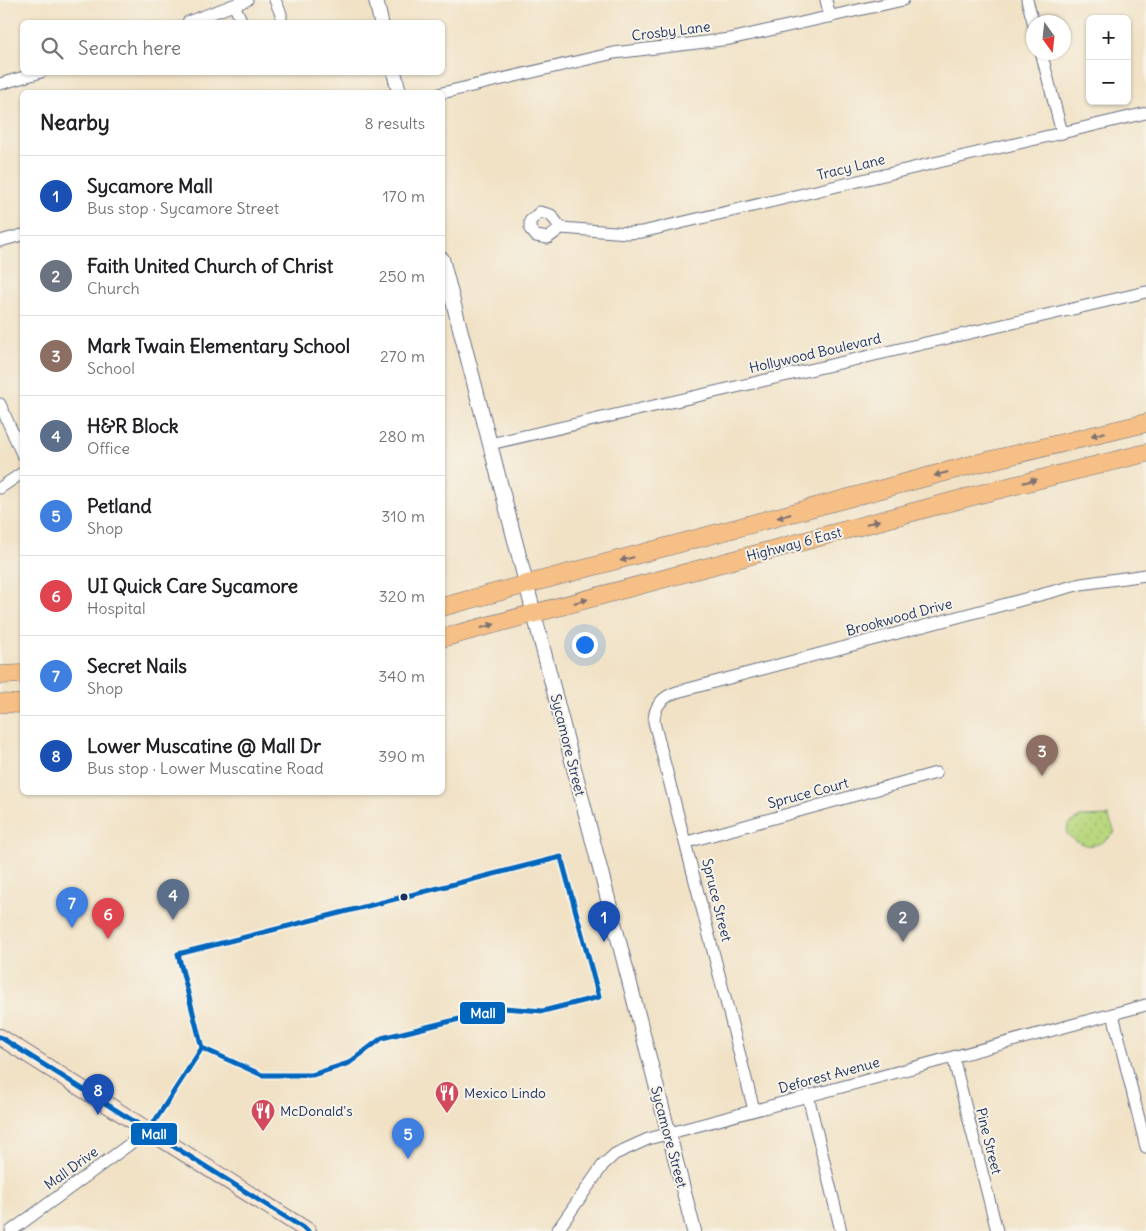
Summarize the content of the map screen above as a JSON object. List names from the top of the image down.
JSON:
{
  "streets": {
    "main road": ["Highway 6 East"],
    "street": [
      "Crosby Lane",
      "Tracy Lane",
      "Hollywood Boulevard",
      "Brookwood Drive",
      "Sycamore Street",
      "Spruce Court",
      "Spruce Street",
      "Deforest Avenue",
      "Pine Street",
      "Mall Drive"
    ]
  },
  "crossings": [
    ["Hollywood Boulevard", "Sycamore Street"],
    ["Highway 6 East", "Sycamore Street"],
    ["Brookwood Drive", "Spruce Street"],
    ["Sycamore Street", "Deforest Avenue"],
    ["Spruce Court", "Spruce Street"],
    ["Spruce Street", "Deforest Avenue"],
    ["Deforest Avenue", "Pine Street"]
  ],
  "places": {
    "restaurant": ["Mexico Lindo", "McDonald's"]
  },
  "lines": ["transit line Mall"],
  "north": "bottom",
  "page": {
    "map_buttons": ["+", "−"],
    "search": "Search here",
    "heading": ["Nearby", "8 results"],
    "list": [
      {
        "mark": "1",
        "name": "Sycamore Mall",
        "note": "Bus stop · Sycamore Street",
        "value": "170 m"
      },
      {
        "mark": "2",
        "name": "Faith United Church of Christ",
        "note": "Church",
        "value": "250 m"
      },
      {
        "mark": "3",
        "name": "Mark Twain Elementary School",
        "note": "School",
        "value": "270 m"
      },
      {
        "mark": "4",
        "name": "H&R Block",
        "note": "Office",
        "value": "280 m"
      },
      {
        "mark": "5",
        "name": "Petland",
        "note": "Shop",
        "value": "310 m"
      },
      {
        "mark": "6",
        "name": "UI Quick Care Sycamore",
        "note": "Hospital",
        "value": "320 m"
      },
      {
        "mark": "7",
        "name": "Secret Nails",
        "note": "Shop",
        "value": "340 m"
      },
      {
        "mark": "8",
        "name": "Lower Muscatine @ Mall Dr",
        "note": "Bus stop · Lower Muscatine Road",
        "value": "390 m"
      }
    ],
    "pins": [
      "3",
      "4",
      "7",
      "6",
      "1",
      "2",
      "8",
      "5"
    ]
  }
}
